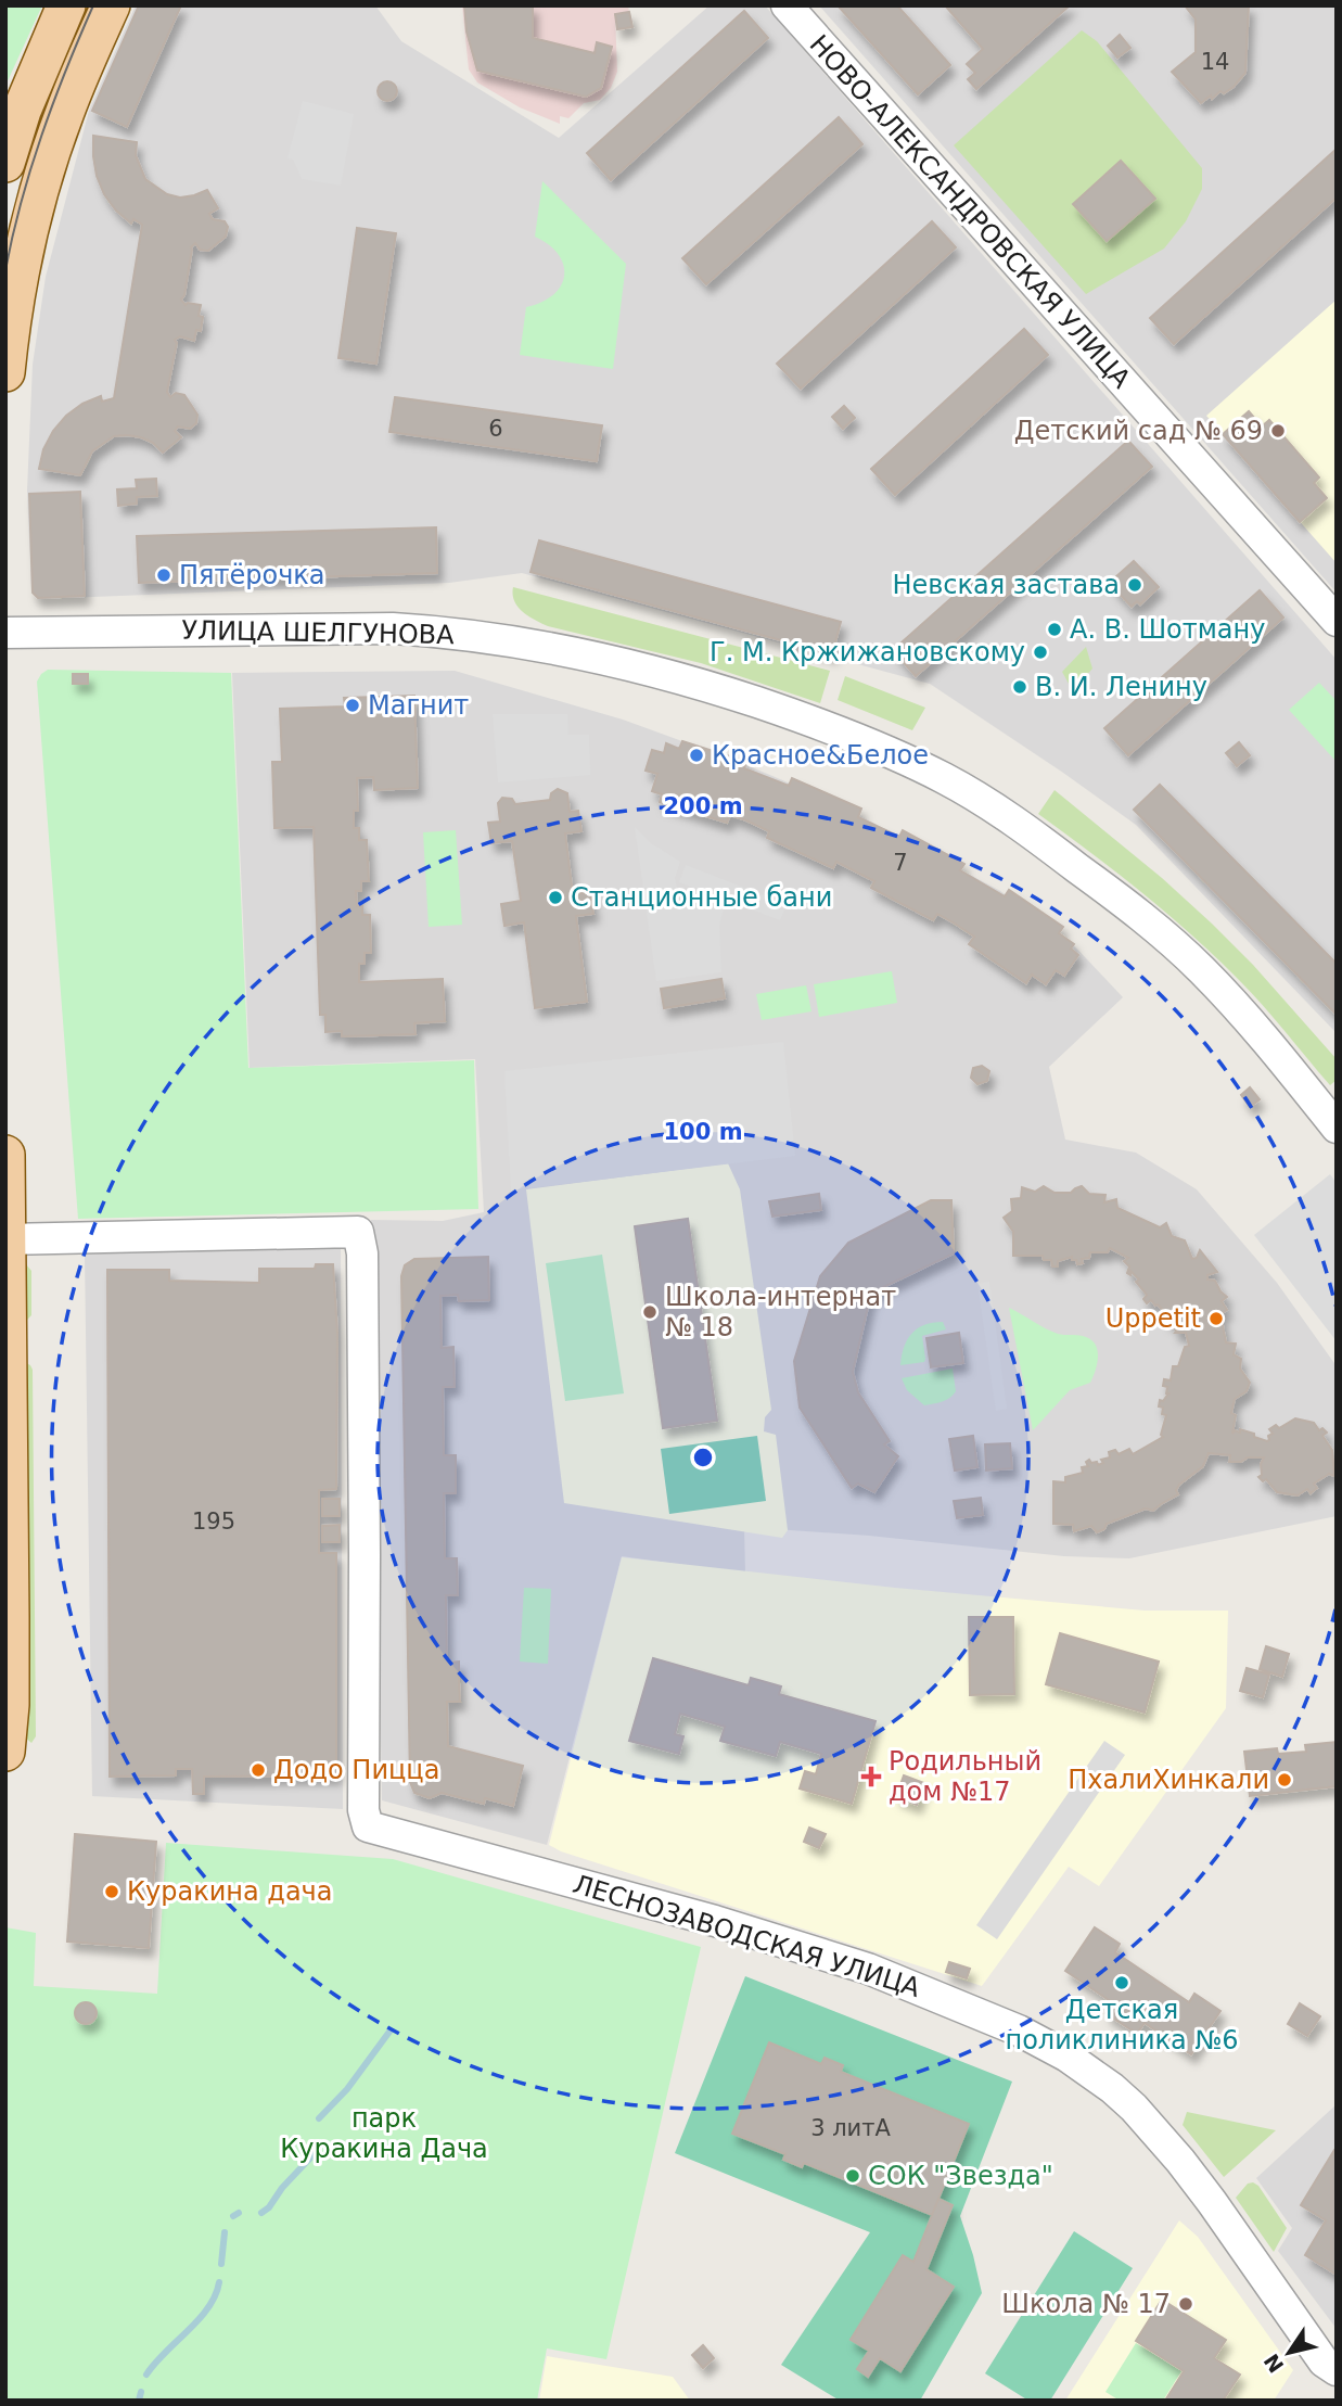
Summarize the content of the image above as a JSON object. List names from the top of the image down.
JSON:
{
  "streets": {
    "street": ["НОВО-АЛЕКСАНДРОВСКАЯ УЛИЦА", "УЛИЦА ШЕЛГУНОВА", "ЛЕСНОЗАВОДСКАЯ УЛИЦА"]
  },
  "parks": ["парк Куракина Дача"],
  "places": {
    "other": [
      "Детский сад № 69",
      "Пятёрочка",
      "Невская застава",
      "А. В. Шотману",
      "Г. М. Кржижановскому",
      "В. И. Ленину",
      "Магнит",
      "Красное&Белое",
      "Станционные бани",
      "Школа-интернат № 18",
      "Uppetit",
      "Додо Пицца",
      "ПхалиХинкали",
      "Куракина дача",
      "Детская поликлиника №6",
      "СОК \"Звезда\"",
      "Школа № 17"
    ],
    "health": ["Родильный дом №17"]
  },
  "house_numbers": [
    "14",
    "6",
    "7",
    "195",
    "3 литА"
  ],
  "north": "bottom left",
  "rings": ["200 m", "100 m"]
}
